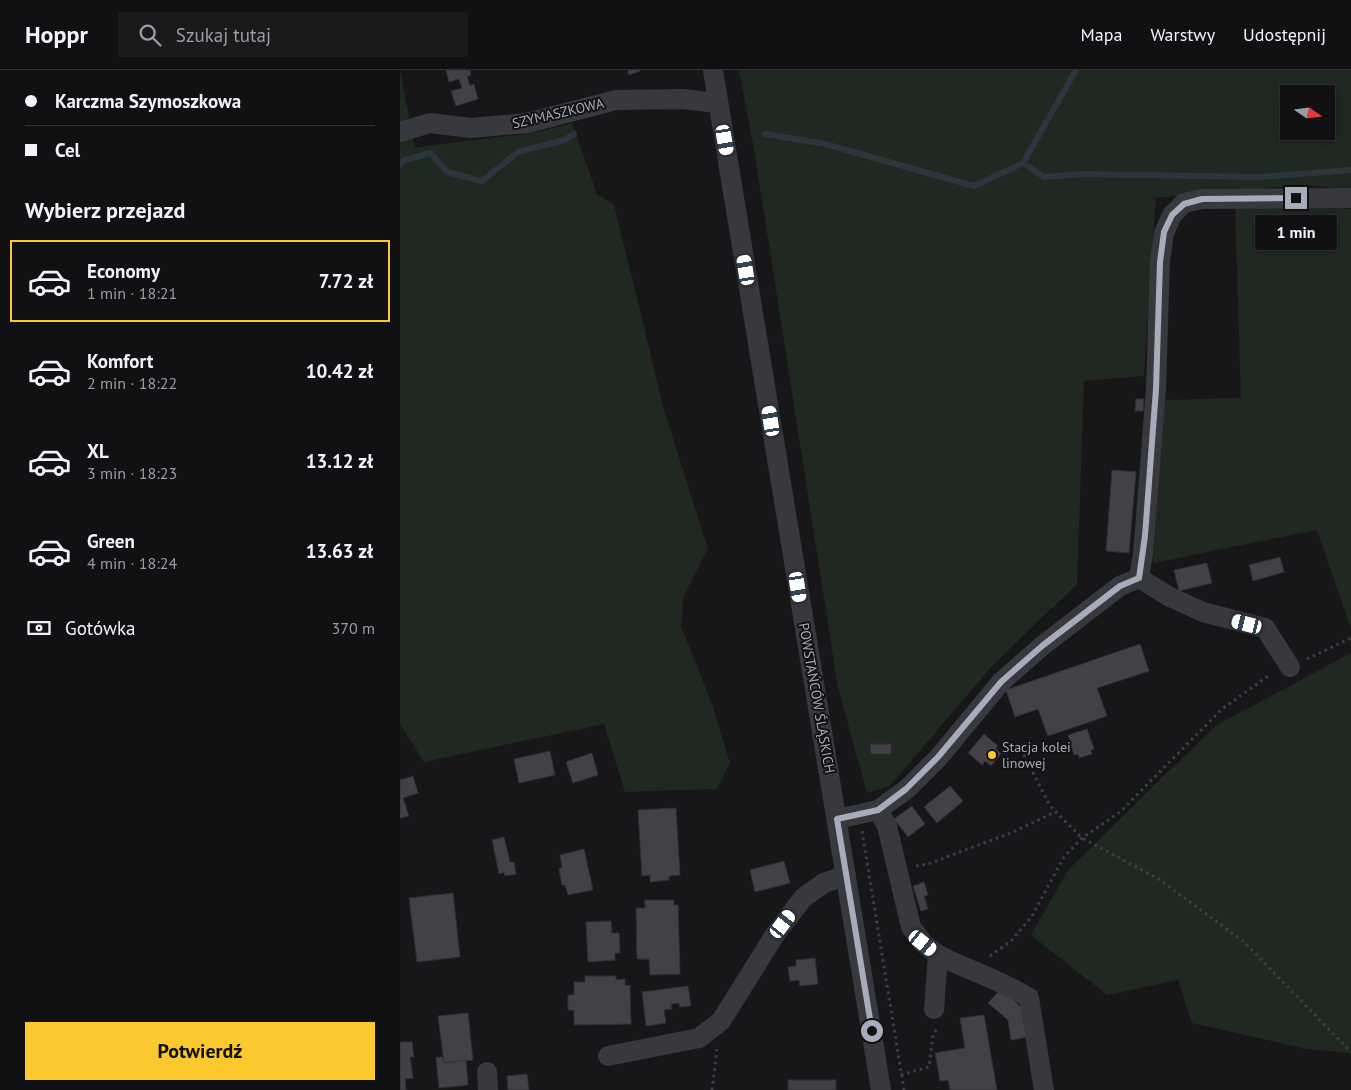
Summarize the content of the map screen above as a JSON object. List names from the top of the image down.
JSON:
{
  "streets": {
    "street": ["SZYMASZKOWA", "POWSTAŃCÓW ŚLĄSKICH"]
  },
  "crossings": [
    ["SZYMASZKOWA", "POWSTAŃCÓW ŚLĄSKICH"]
  ],
  "places": ["Stacja kolei linowej"],
  "north": "right",
  "page": {
    "header": "Hoppr",
    "search": "Szukaj tutaj",
    "nav": ["Mapa", "Warstwy", "Udostępnij"],
    "banner": ["Karczma Szymoszkowa", "Cel"],
    "heading": "Wybierz przejazd",
    "bubble": "1 min",
    "list": [
      {
        "name": "Economy",
        "note": "1 min · 18:21",
        "value": "7.72 zł"
      },
      {
        "name": "Komfort",
        "note": "2 min · 18:22",
        "value": "10.42 zł"
      },
      {
        "name": "XL",
        "note": "3 min · 18:23",
        "value": "13.12 zł"
      },
      {
        "name": "Green",
        "note": "4 min · 18:24",
        "value": "13.63 zł"
      }
    ],
    "pay": ["Gotówka", "370 m"],
    "buttons": "Potwierdź"
  }
}
